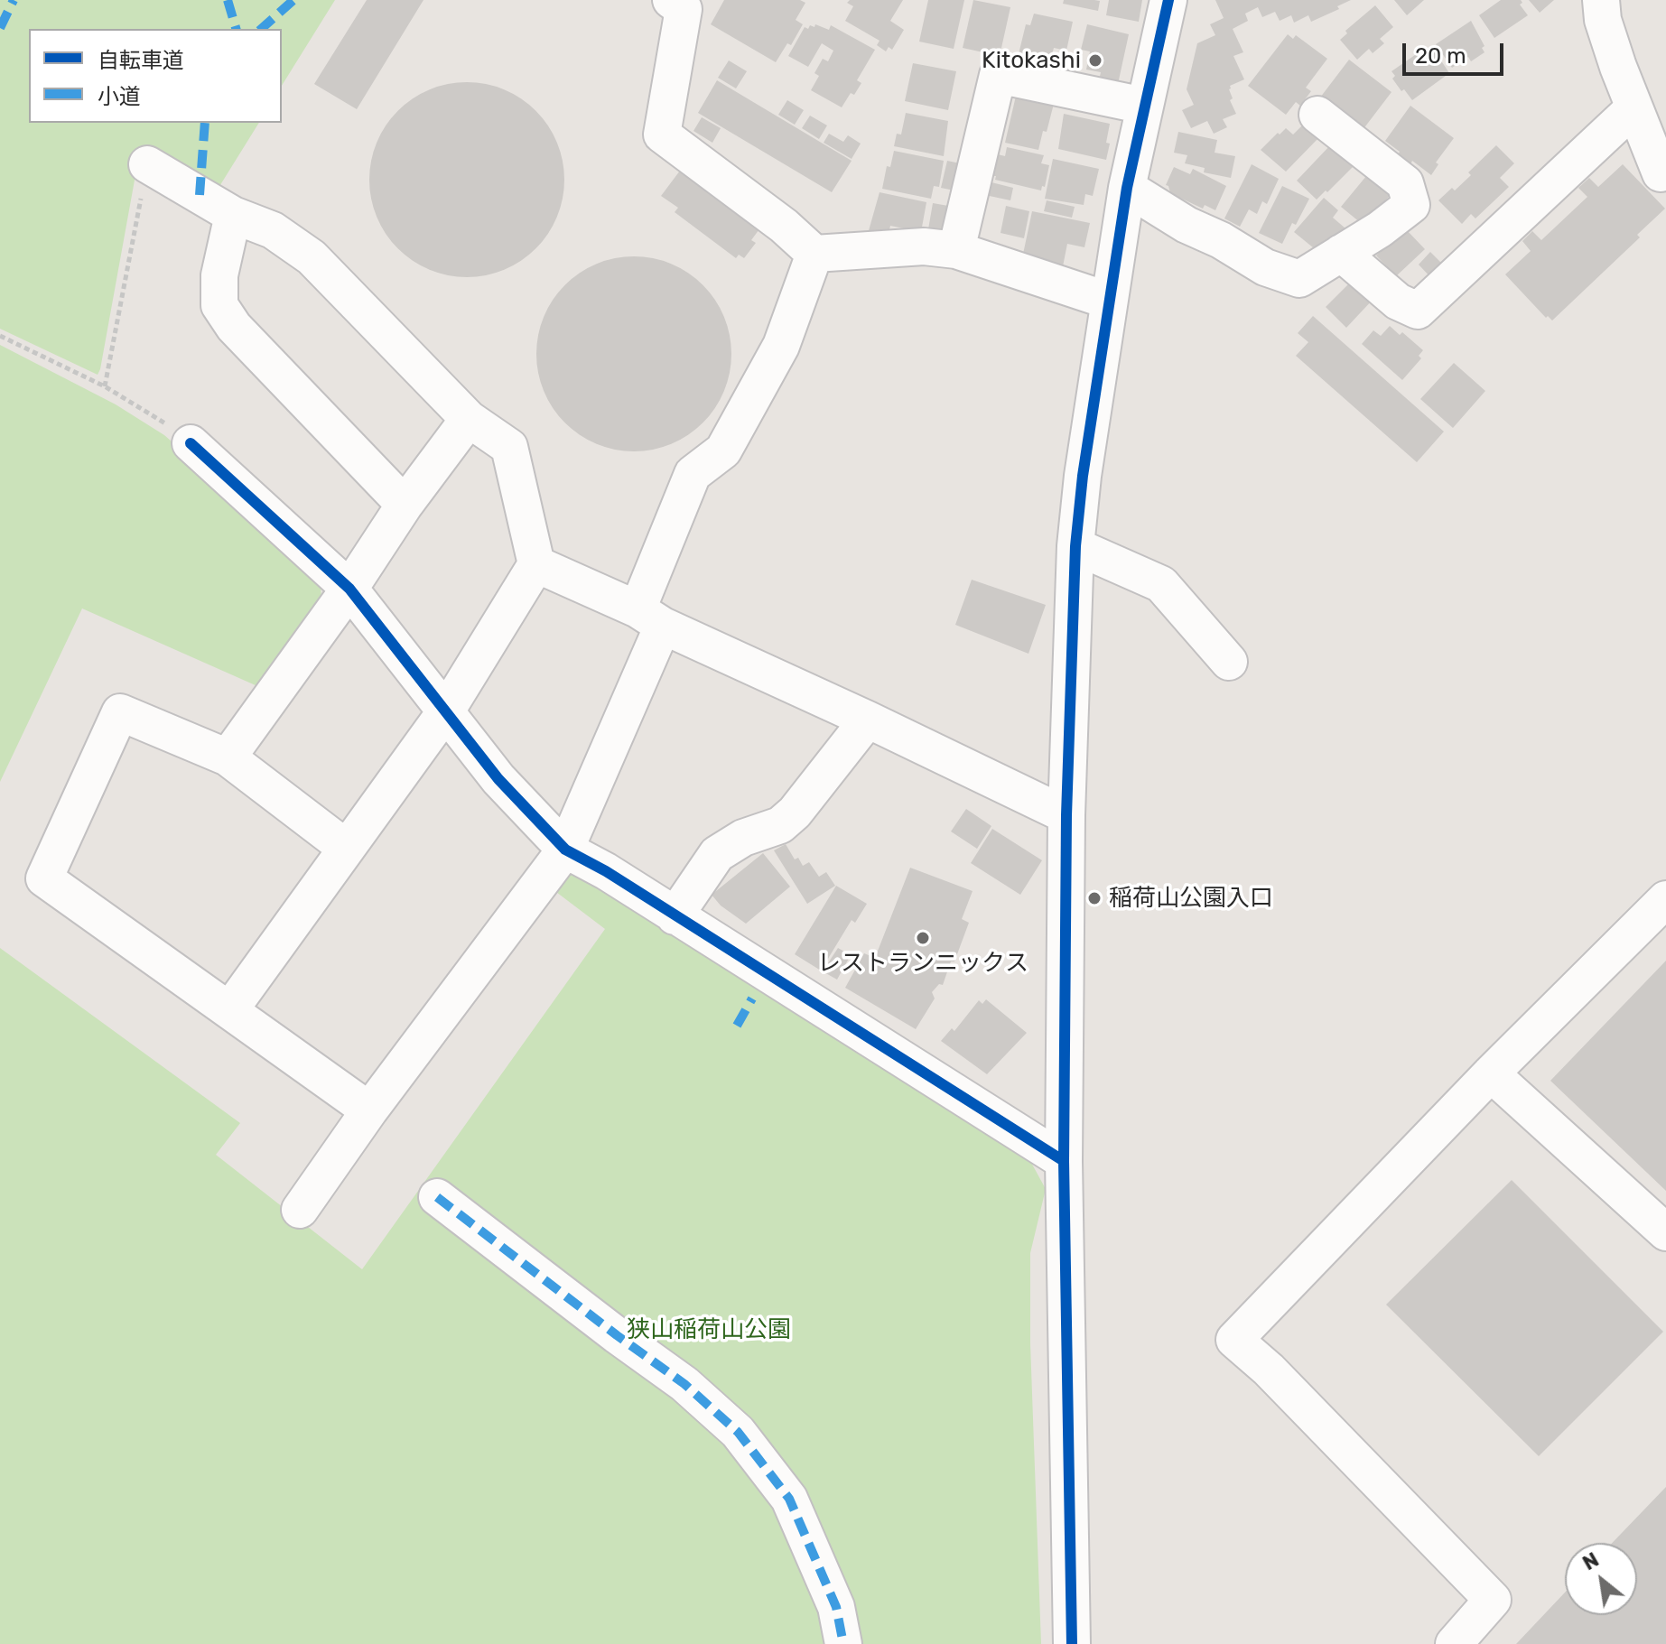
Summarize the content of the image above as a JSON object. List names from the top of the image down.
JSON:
{
  "parks": ["狭山稲荷山公園"],
  "places": ["Kitokashi", "稲荷山公園入口", "レストランニックス"],
  "legend": ["自転車道", "小道"],
  "scale_bar": "20 m",
  "north": "top left"
}
